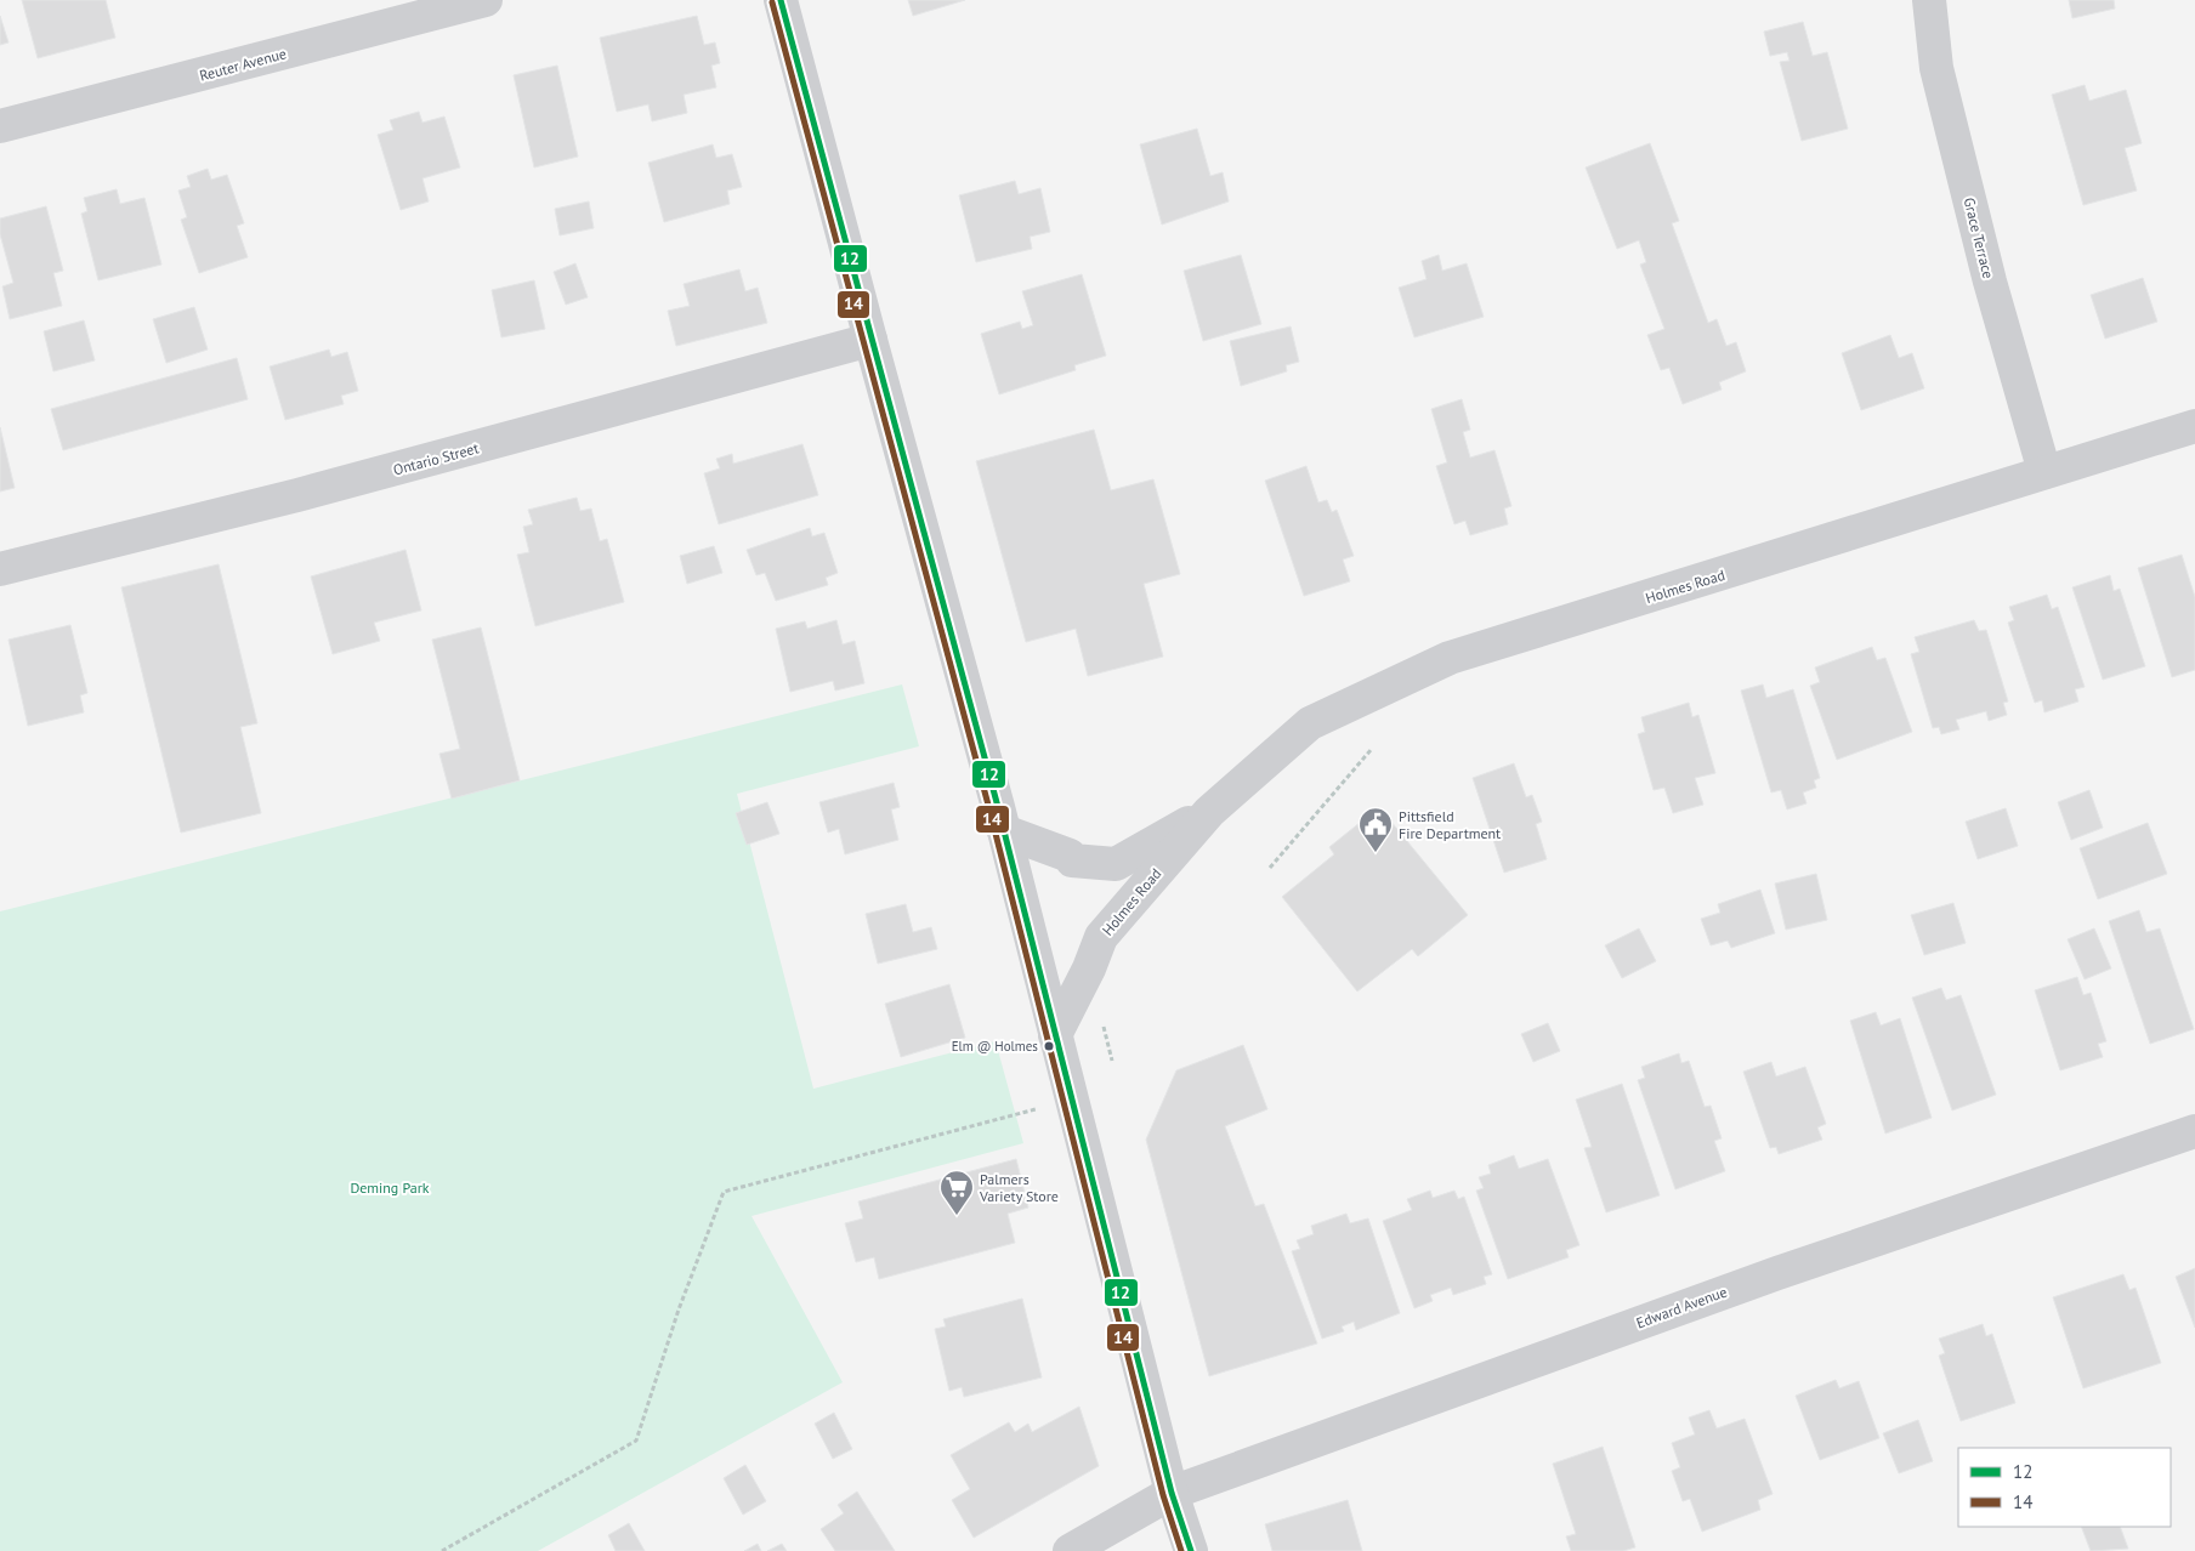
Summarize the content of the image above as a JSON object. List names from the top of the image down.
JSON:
{
  "streets": {
    "street": [
      "Reuter Avenue",
      "Grace Terrace",
      "Ontario Street",
      "Holmes Road",
      "Edward Avenue"
    ]
  },
  "crossings": [
    ["Grace Terrace", "Holmes Road"]
  ],
  "parks": ["Deming Park"],
  "places": {
    "public building": ["Pittsfield Fire Department"],
    "other": ["Elm @ Holmes"],
    "supermarket": ["Palmers Variety Store"]
  },
  "lines": ["transit line 12", "transit line 14"],
  "legend": ["12", "14"]
}
